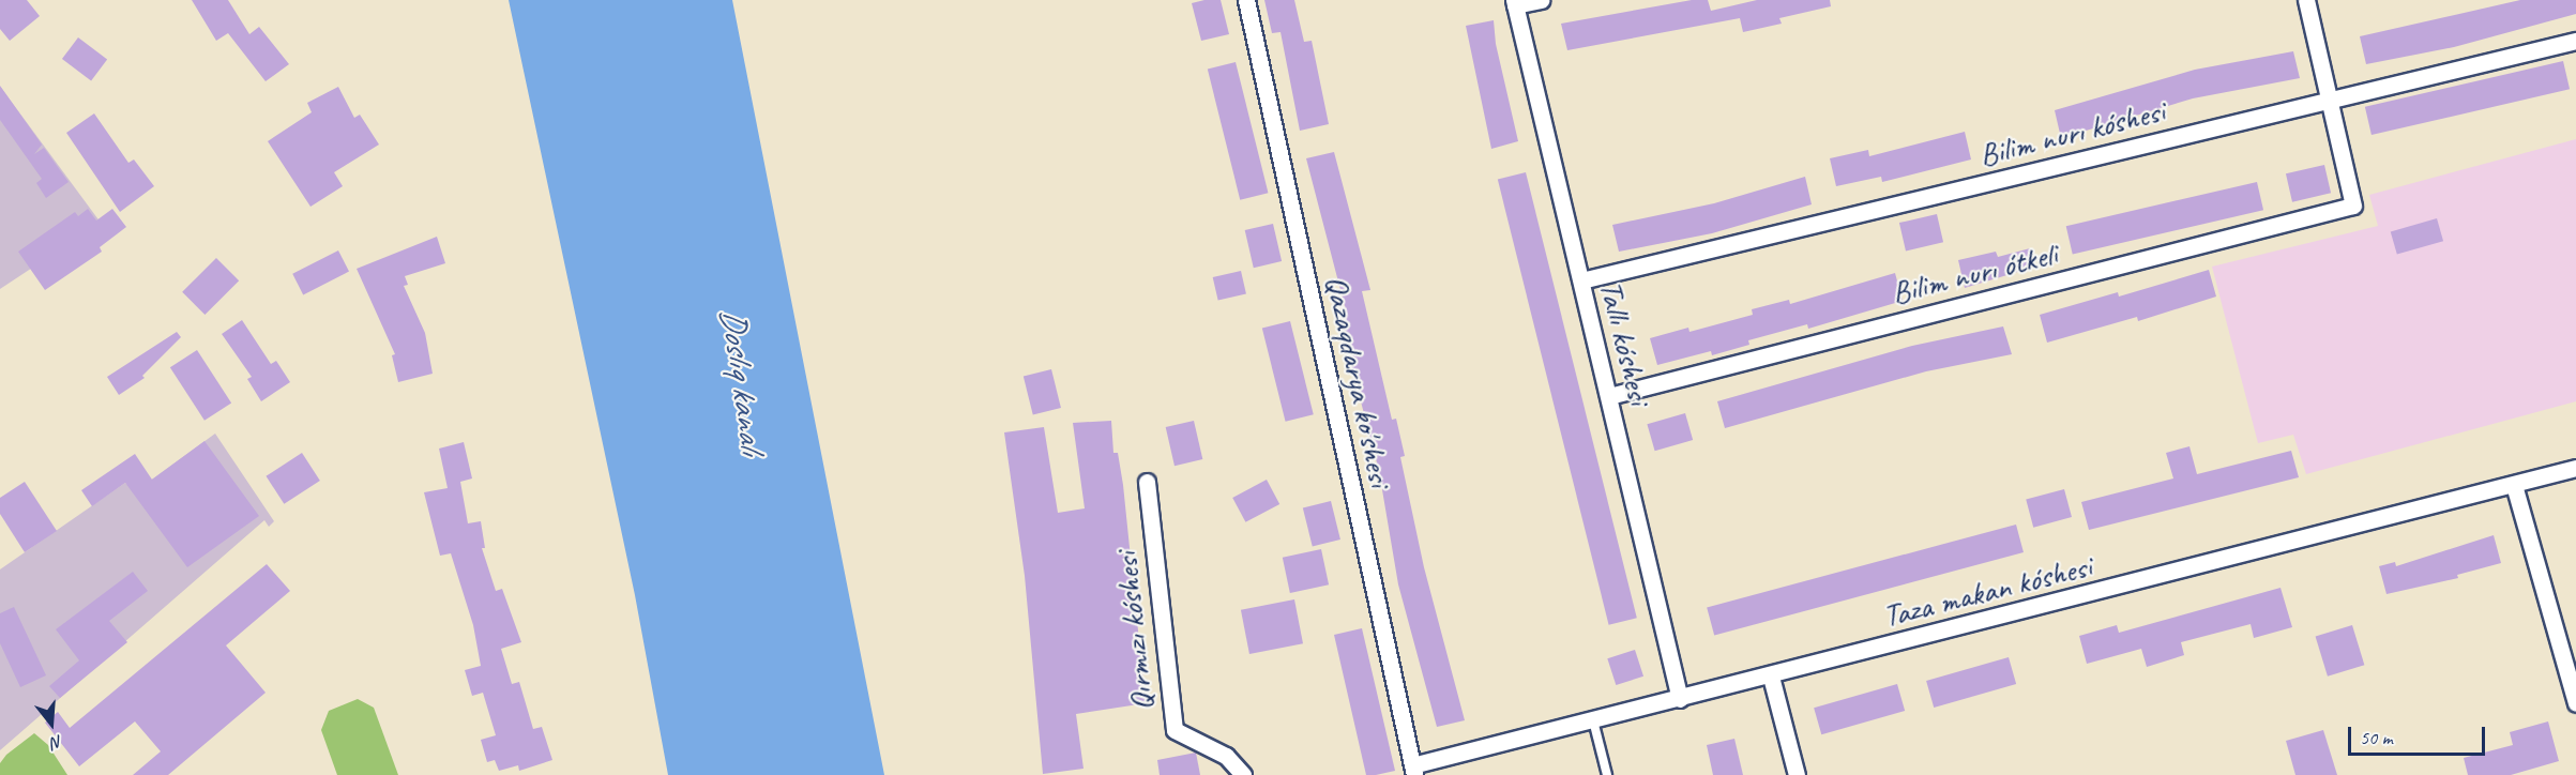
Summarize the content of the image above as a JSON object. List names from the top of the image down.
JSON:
{
  "streets": {
    "street": [
      "Bilim nurı kóshesi",
      "Bilim nurı ótkeli",
      "Tallı kóshesi",
      "Qazaqdarya ko'shesi",
      "Taza makan kóshesi",
      "Qırmızı kóshesi"
    ]
  },
  "crossings": [
    ["Bilim nurı kóshesi", "Bilim nurı ótkeli"],
    ["Bilim nurı kóshesi", "Tallı kóshesi"],
    ["Bilim nurı ótkeli", "Tallı kóshesi"],
    ["Tallı kóshesi", "Taza makan kóshesi"],
    ["Qazaqdarya ko'shesi", "Taza makan kóshesi"]
  ],
  "water": ["Doslıq kanalı"],
  "scale_bar": "50 m",
  "north": "bottom"
}
